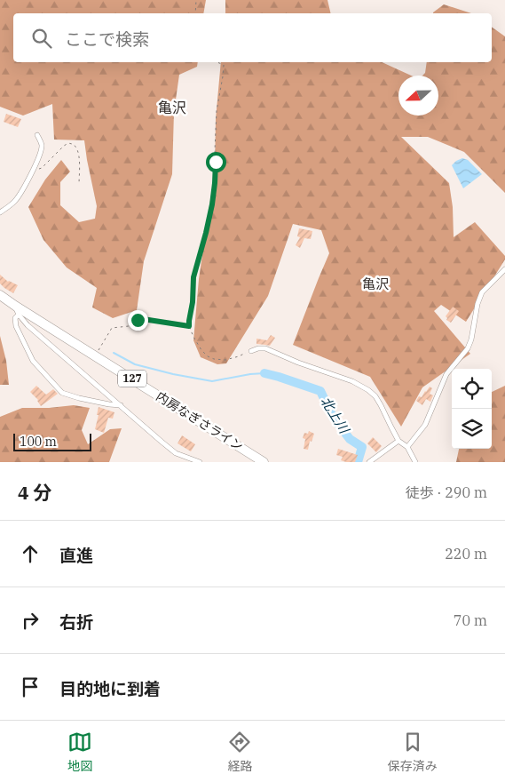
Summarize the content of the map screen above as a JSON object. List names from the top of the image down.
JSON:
{
  "streets": {
    "highway": ["127", "内房なぎさライン"]
  },
  "districts": ["亀沢", "亀沢"],
  "water": ["北上川"],
  "scale_bar": "100 m",
  "north": "left",
  "page": {
    "search": "ここで検索",
    "scale": "100 m",
    "heading": ["4 分", "徒歩 · 290 m"],
    "list": [
      ["直進", "220 m"],
      ["右折", "70 m"],
      "目的地に到着"
    ],
    "nav": ["地図", "経路", "保存済み"]
  }
}
